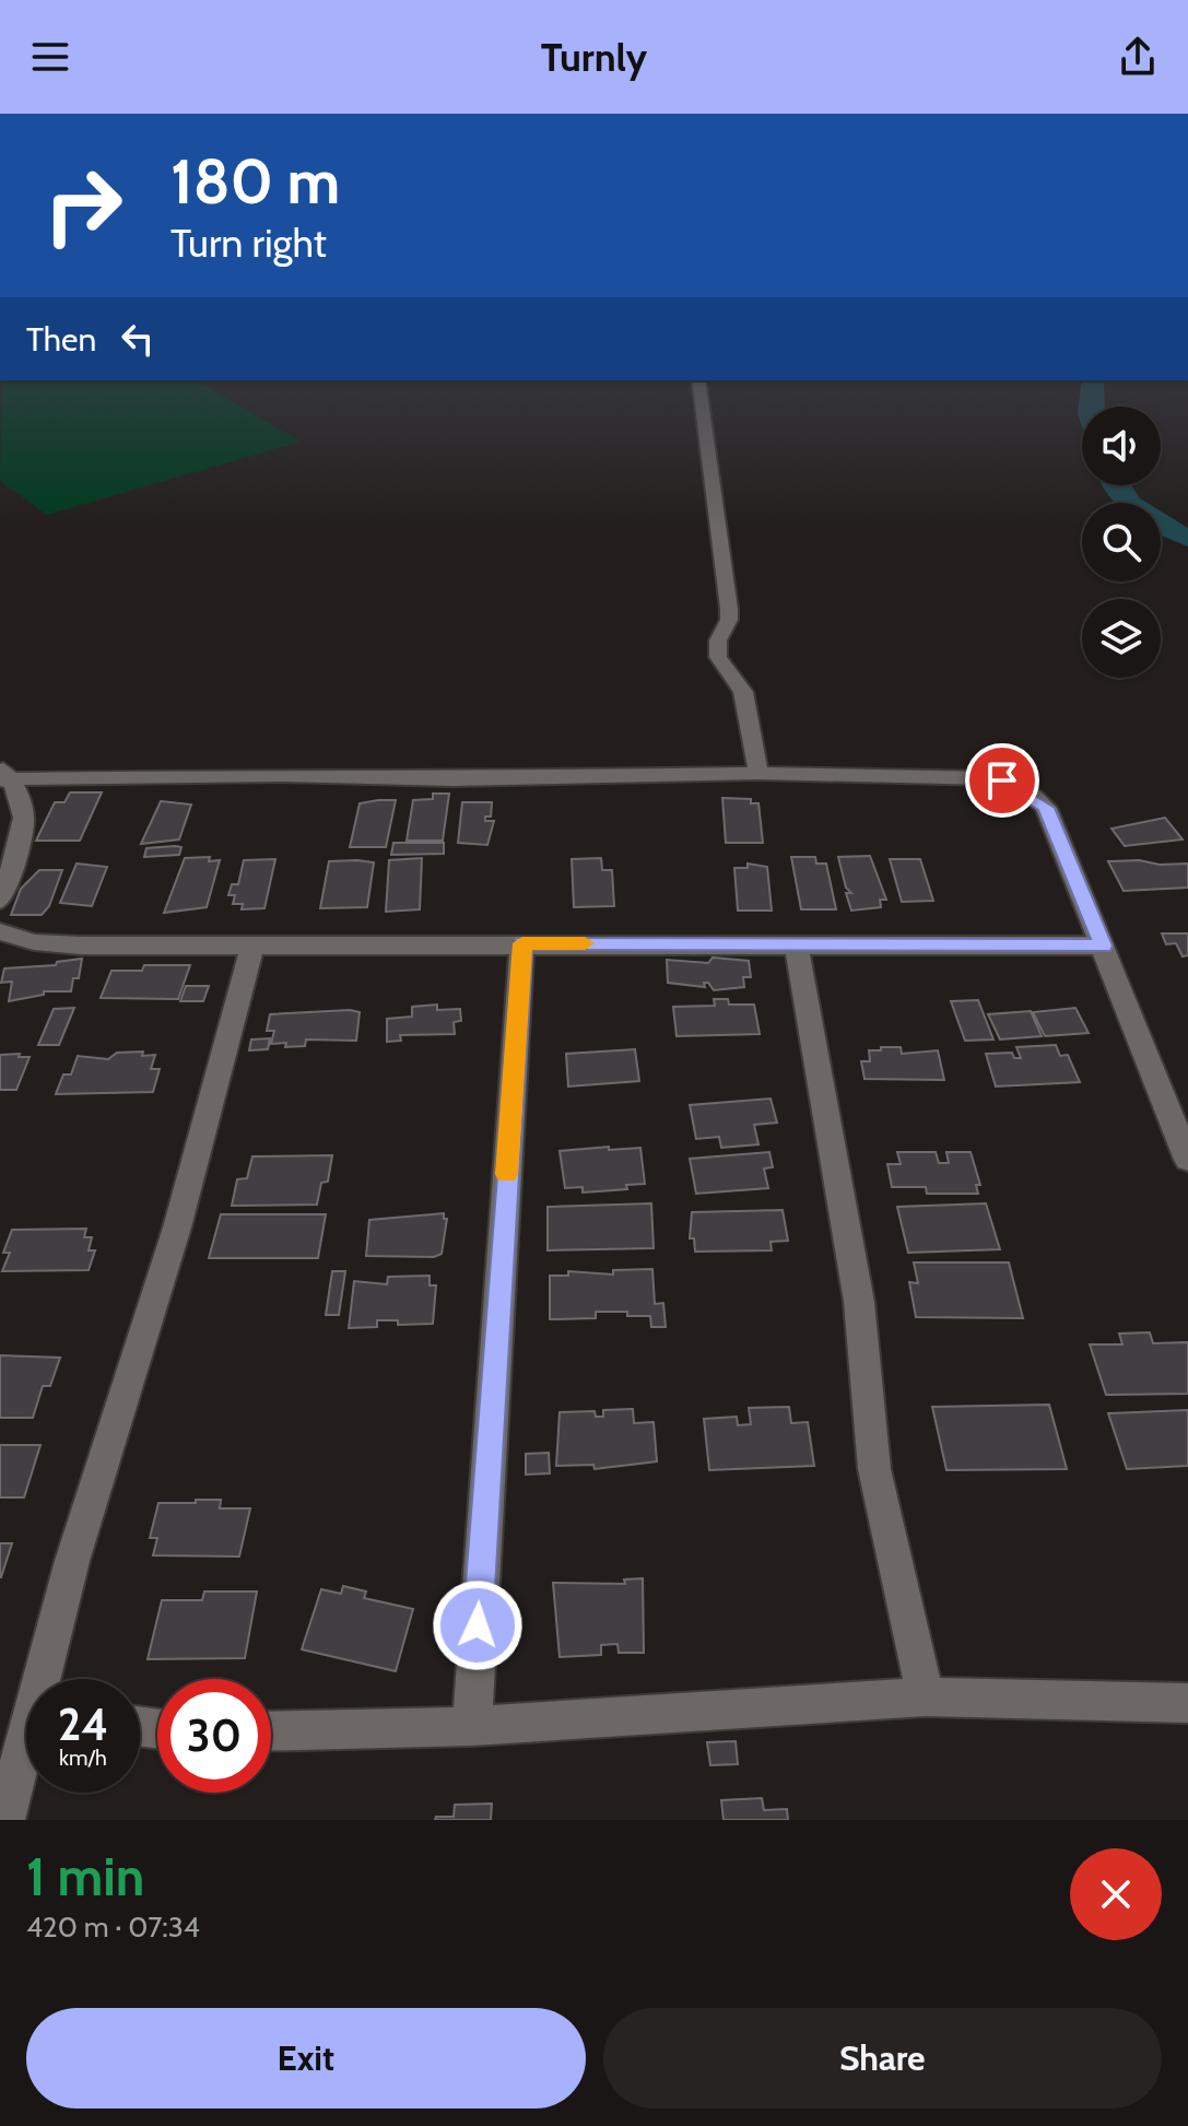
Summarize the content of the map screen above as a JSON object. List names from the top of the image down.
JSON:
{
  "page": {
    "header": "Turnly",
    "turn": ["180 m", "Turn right"],
    "then": "Then",
    "speed": "24 km/h",
    "limit": "30",
    "heading": ["1 min", "420 m · 07:34"],
    "buttons": ["Exit", "Share"]
  }
}
